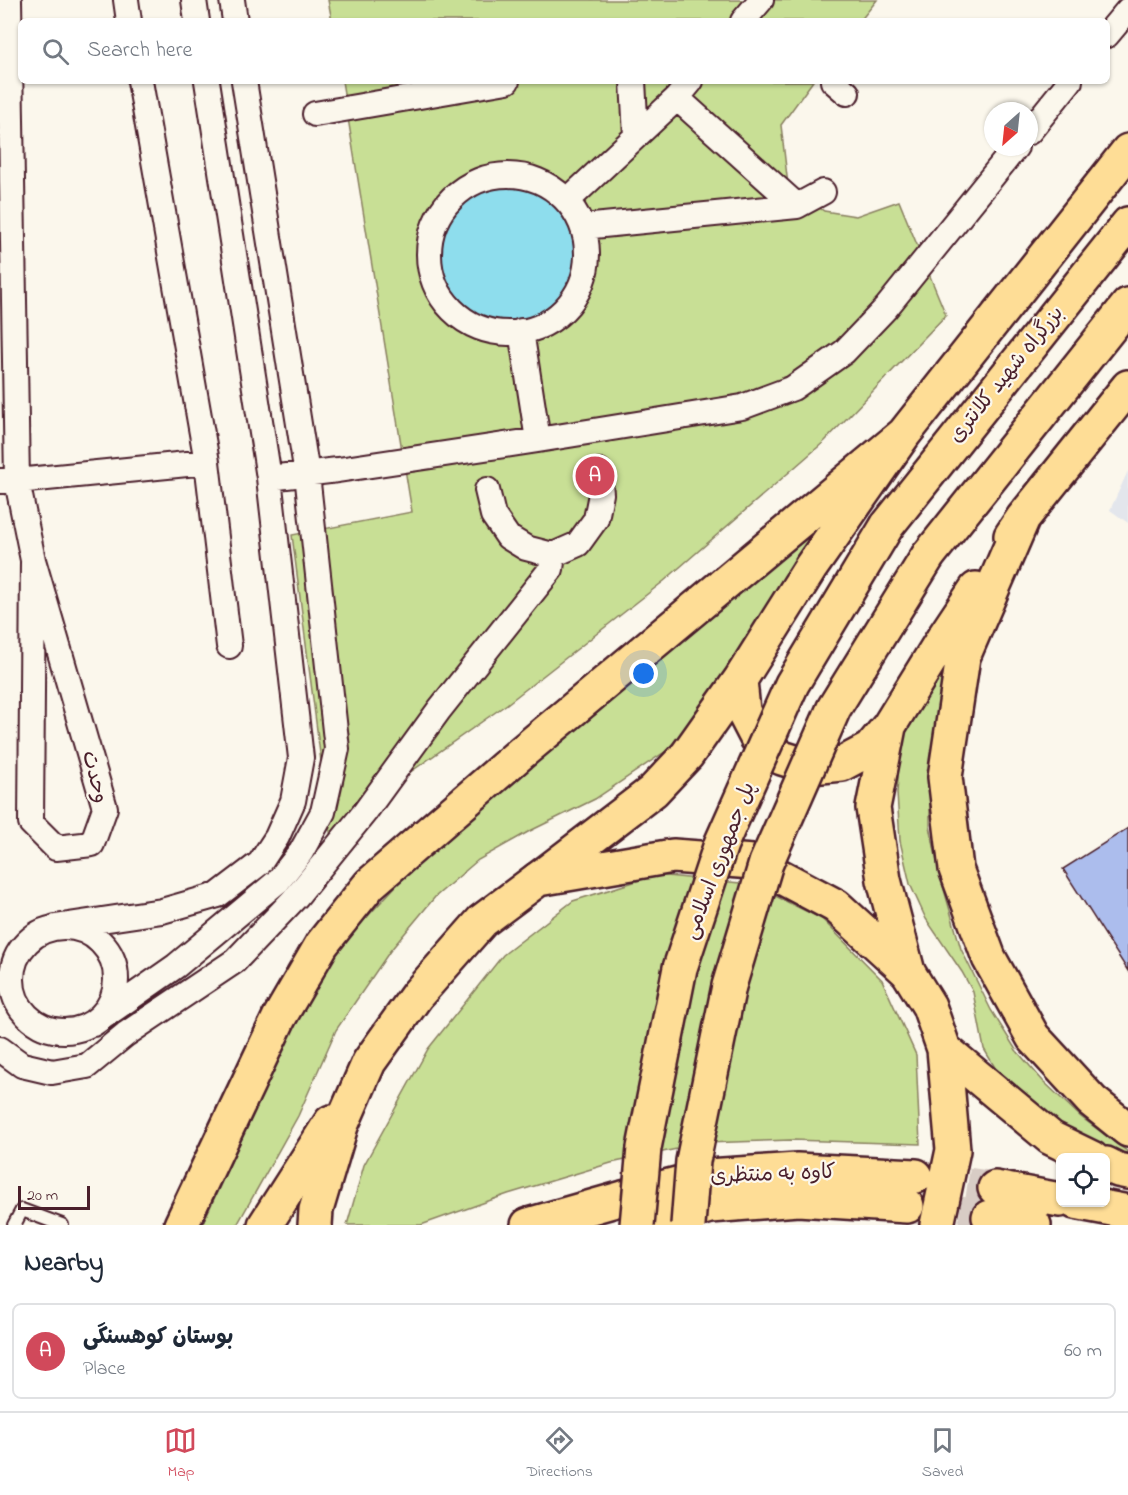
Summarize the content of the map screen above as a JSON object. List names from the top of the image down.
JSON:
{
  "streets": {
    "main road": ["بزرگراه شهید کلانتری", "پل جمهوری اسلامی", "کاوه به منتظری"],
    "street": ["وحدت"]
  },
  "crossings": [
    ["بزرگراه شهید کلانتری", "پل جمهوری اسلامی"]
  ],
  "scale_bar": "20 m",
  "north": "bottom left",
  "page": {
    "search": "Search here",
    "pins": "A",
    "scale": "20 m",
    "heading": "Nearby",
    "list": [
      {
        "mark": "A",
        "name": "بوستان کوهسنگی",
        "note": "Place",
        "value": "60 m"
      }
    ],
    "nav": ["Map", "Directions", "Saved"]
  }
}
